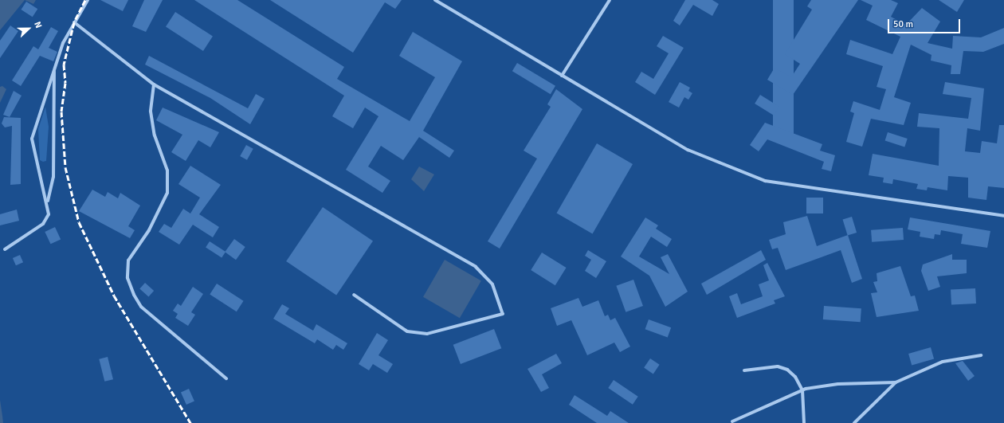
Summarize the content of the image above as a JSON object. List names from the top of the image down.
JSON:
{
  "scale_bar": "50 m",
  "north": "right"
}
